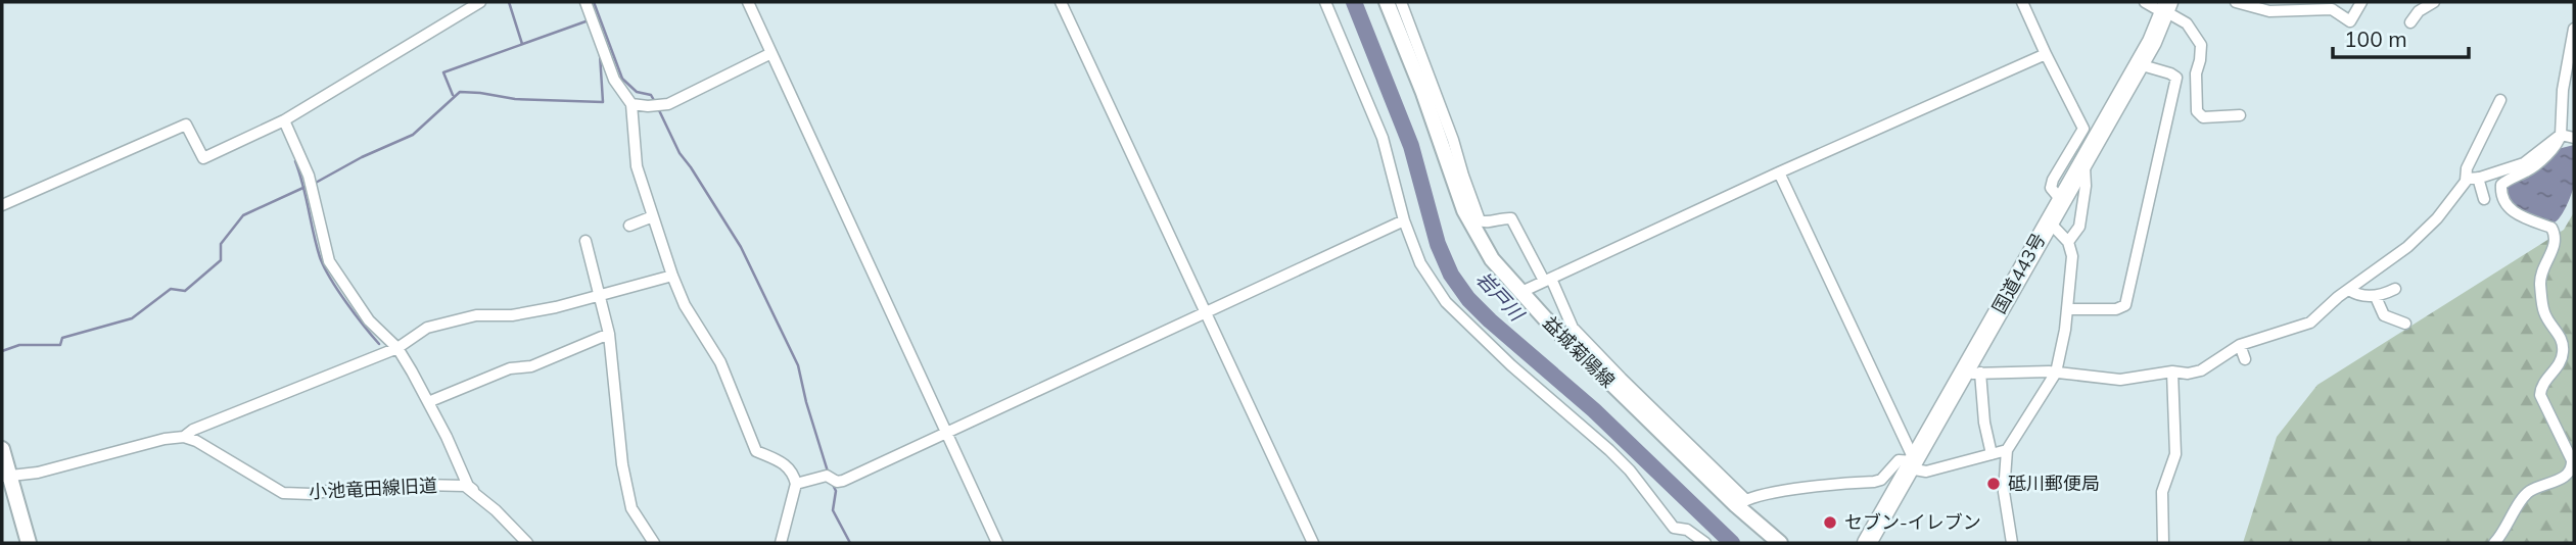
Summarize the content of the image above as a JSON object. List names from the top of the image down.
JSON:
{
  "streets": {
    "highway": ["国道443号"],
    "main road": ["益城菊陽線"],
    "street": ["小池竜田線旧道"]
  },
  "water": ["岩戸川"],
  "places": ["砥川郵便局", "セブン-イレブン"],
  "scale_bar": "100 m"
}
